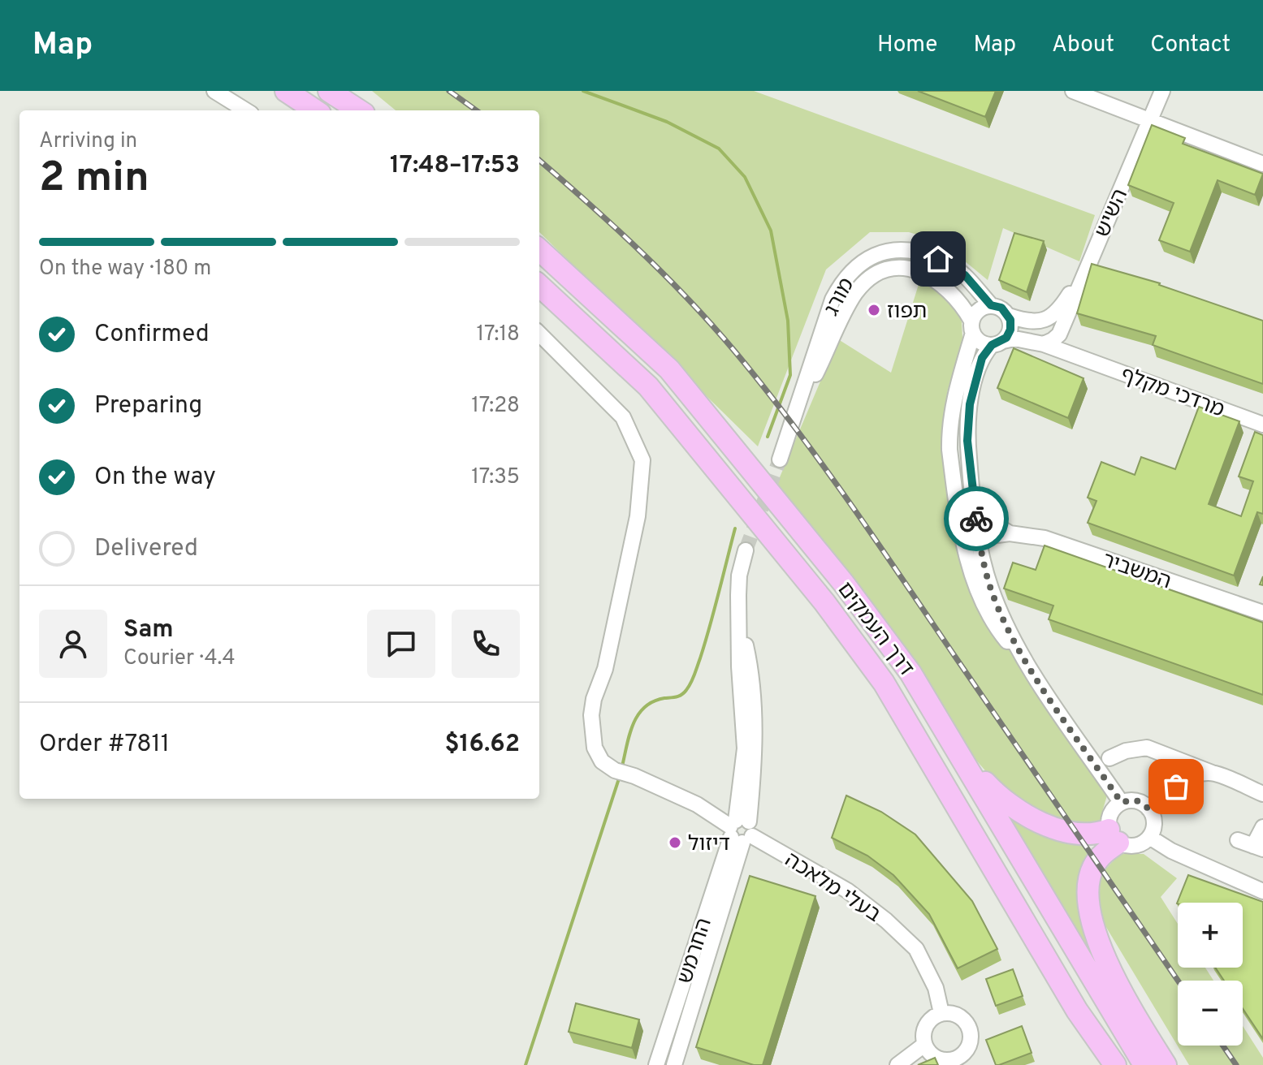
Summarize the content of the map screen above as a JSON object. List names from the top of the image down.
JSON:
{
  "streets": {
    "highway": ["דרך העמקים"],
    "street": [
      "השיש",
      "מורג",
      "מרדכי מקלף",
      "המשביר",
      "בעלי מלאכה",
      "החרמש"
    ]
  },
  "crossings": [
    ["השיש", "מרדכי מקלף"],
    ["מורג", "מרדכי מקלף"],
    ["בעלי מלאכה", "החרמש"]
  ],
  "places": ["תפוז", "דיזול"],
  "page": {
    "header": "Map",
    "nav": [
      "Home",
      "Map",
      "About",
      "Contact"
    ],
    "heading": ["2 min", "Arriving in", "17:48–17:53"],
    "panel": [
      "Sam",
      "Courier · 4.4",
      "Order #7811",
      "$16.62"
    ],
    "bar": "On the way · 180 m",
    "list": [
      ["Confirmed", "17:18"],
      ["Preparing", "17:28"],
      ["On the way", "17:35"],
      "Delivered"
    ],
    "map_buttons": ["+", "−"]
  }
}
